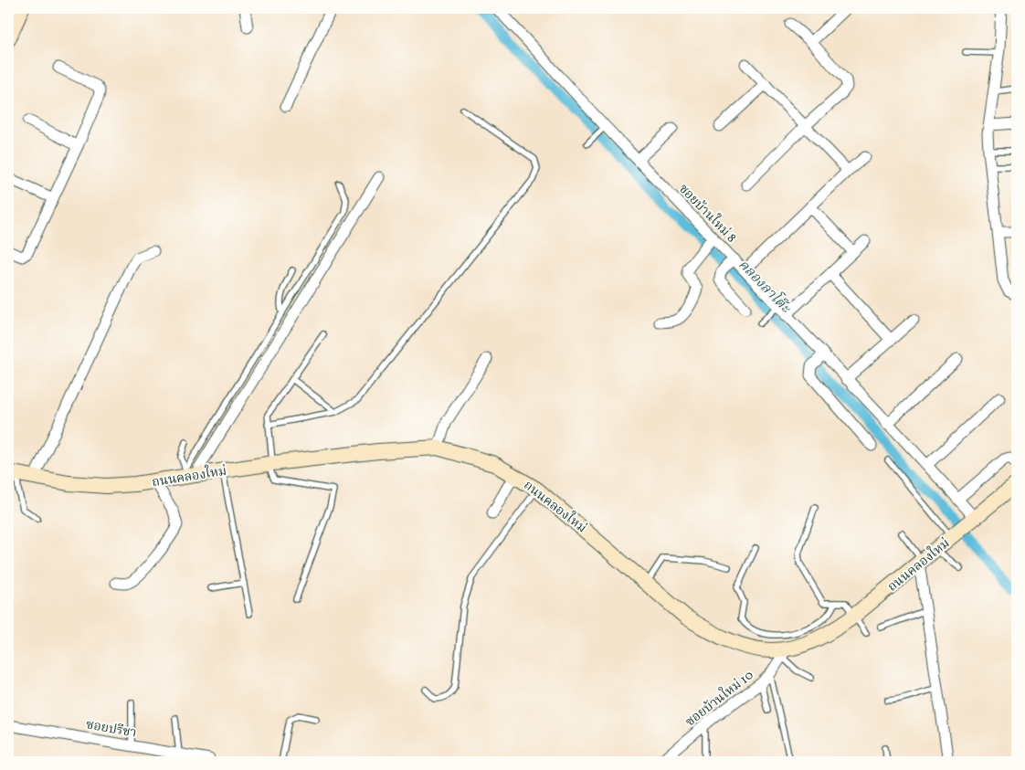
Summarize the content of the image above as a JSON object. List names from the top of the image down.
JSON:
{
  "streets": {
    "street": [
      "ซอยบ้านใหม่ 8",
      "ถนนคลองใหม่",
      "ซอยบ้านใหม่ 10",
      "ซอยปรีชา"
    ]
  },
  "crossings": [
    ["ซอยบ้านใหม่ 8", "ถนนคลองใหม่"],
    ["ถนนคลองใหม่", "ซอยบ้านใหม่ 10"]
  ],
  "water": ["คลองลาโต๊ะ"]
}
